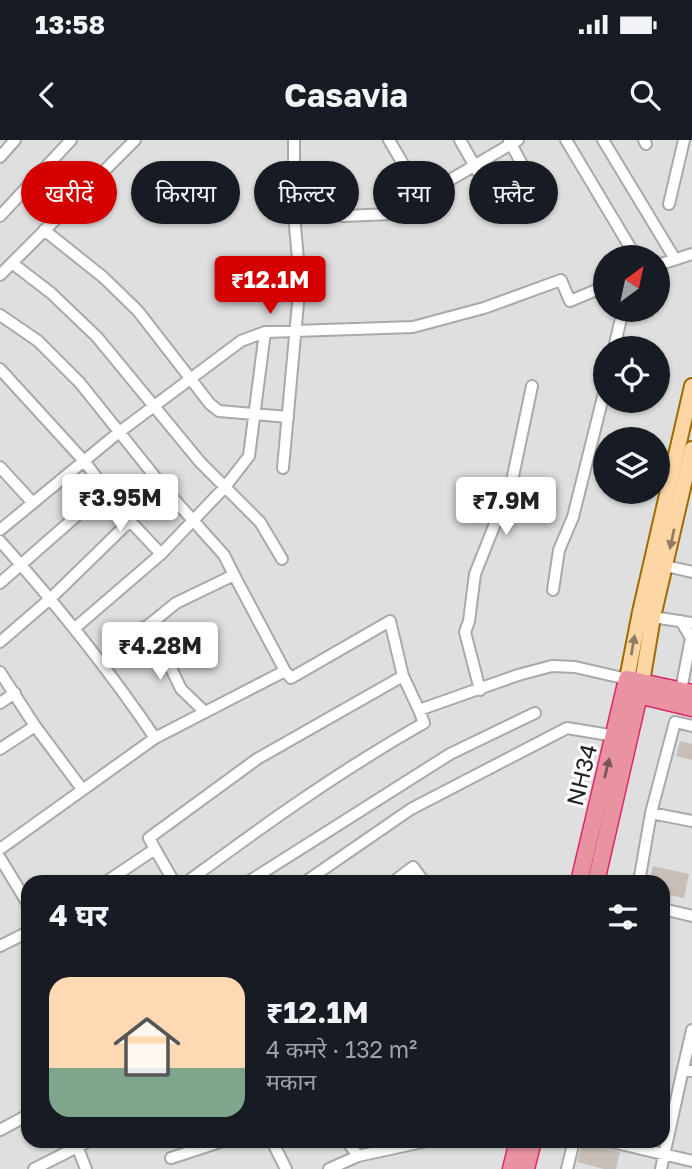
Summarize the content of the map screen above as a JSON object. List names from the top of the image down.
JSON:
{
  "streets": {
    "highway": ["NH34"]
  },
  "north": "top right",
  "page": {
    "status": "13:58",
    "header": "Casavia",
    "chip": [
      "खरीदें",
      "किराया",
      "फ़िल्टर",
      "नया",
      "फ़्लैट"
    ],
    "price": [
      "₹12.1M",
      "₹3.95M",
      "₹7.9M",
      "₹4.28M"
    ],
    "heading": "4 घर",
    "list": [
      {
        "name": "₹12.1M",
        "note": "4 कमरे · 132 m² · मकान"
      }
    ]
  }
}
